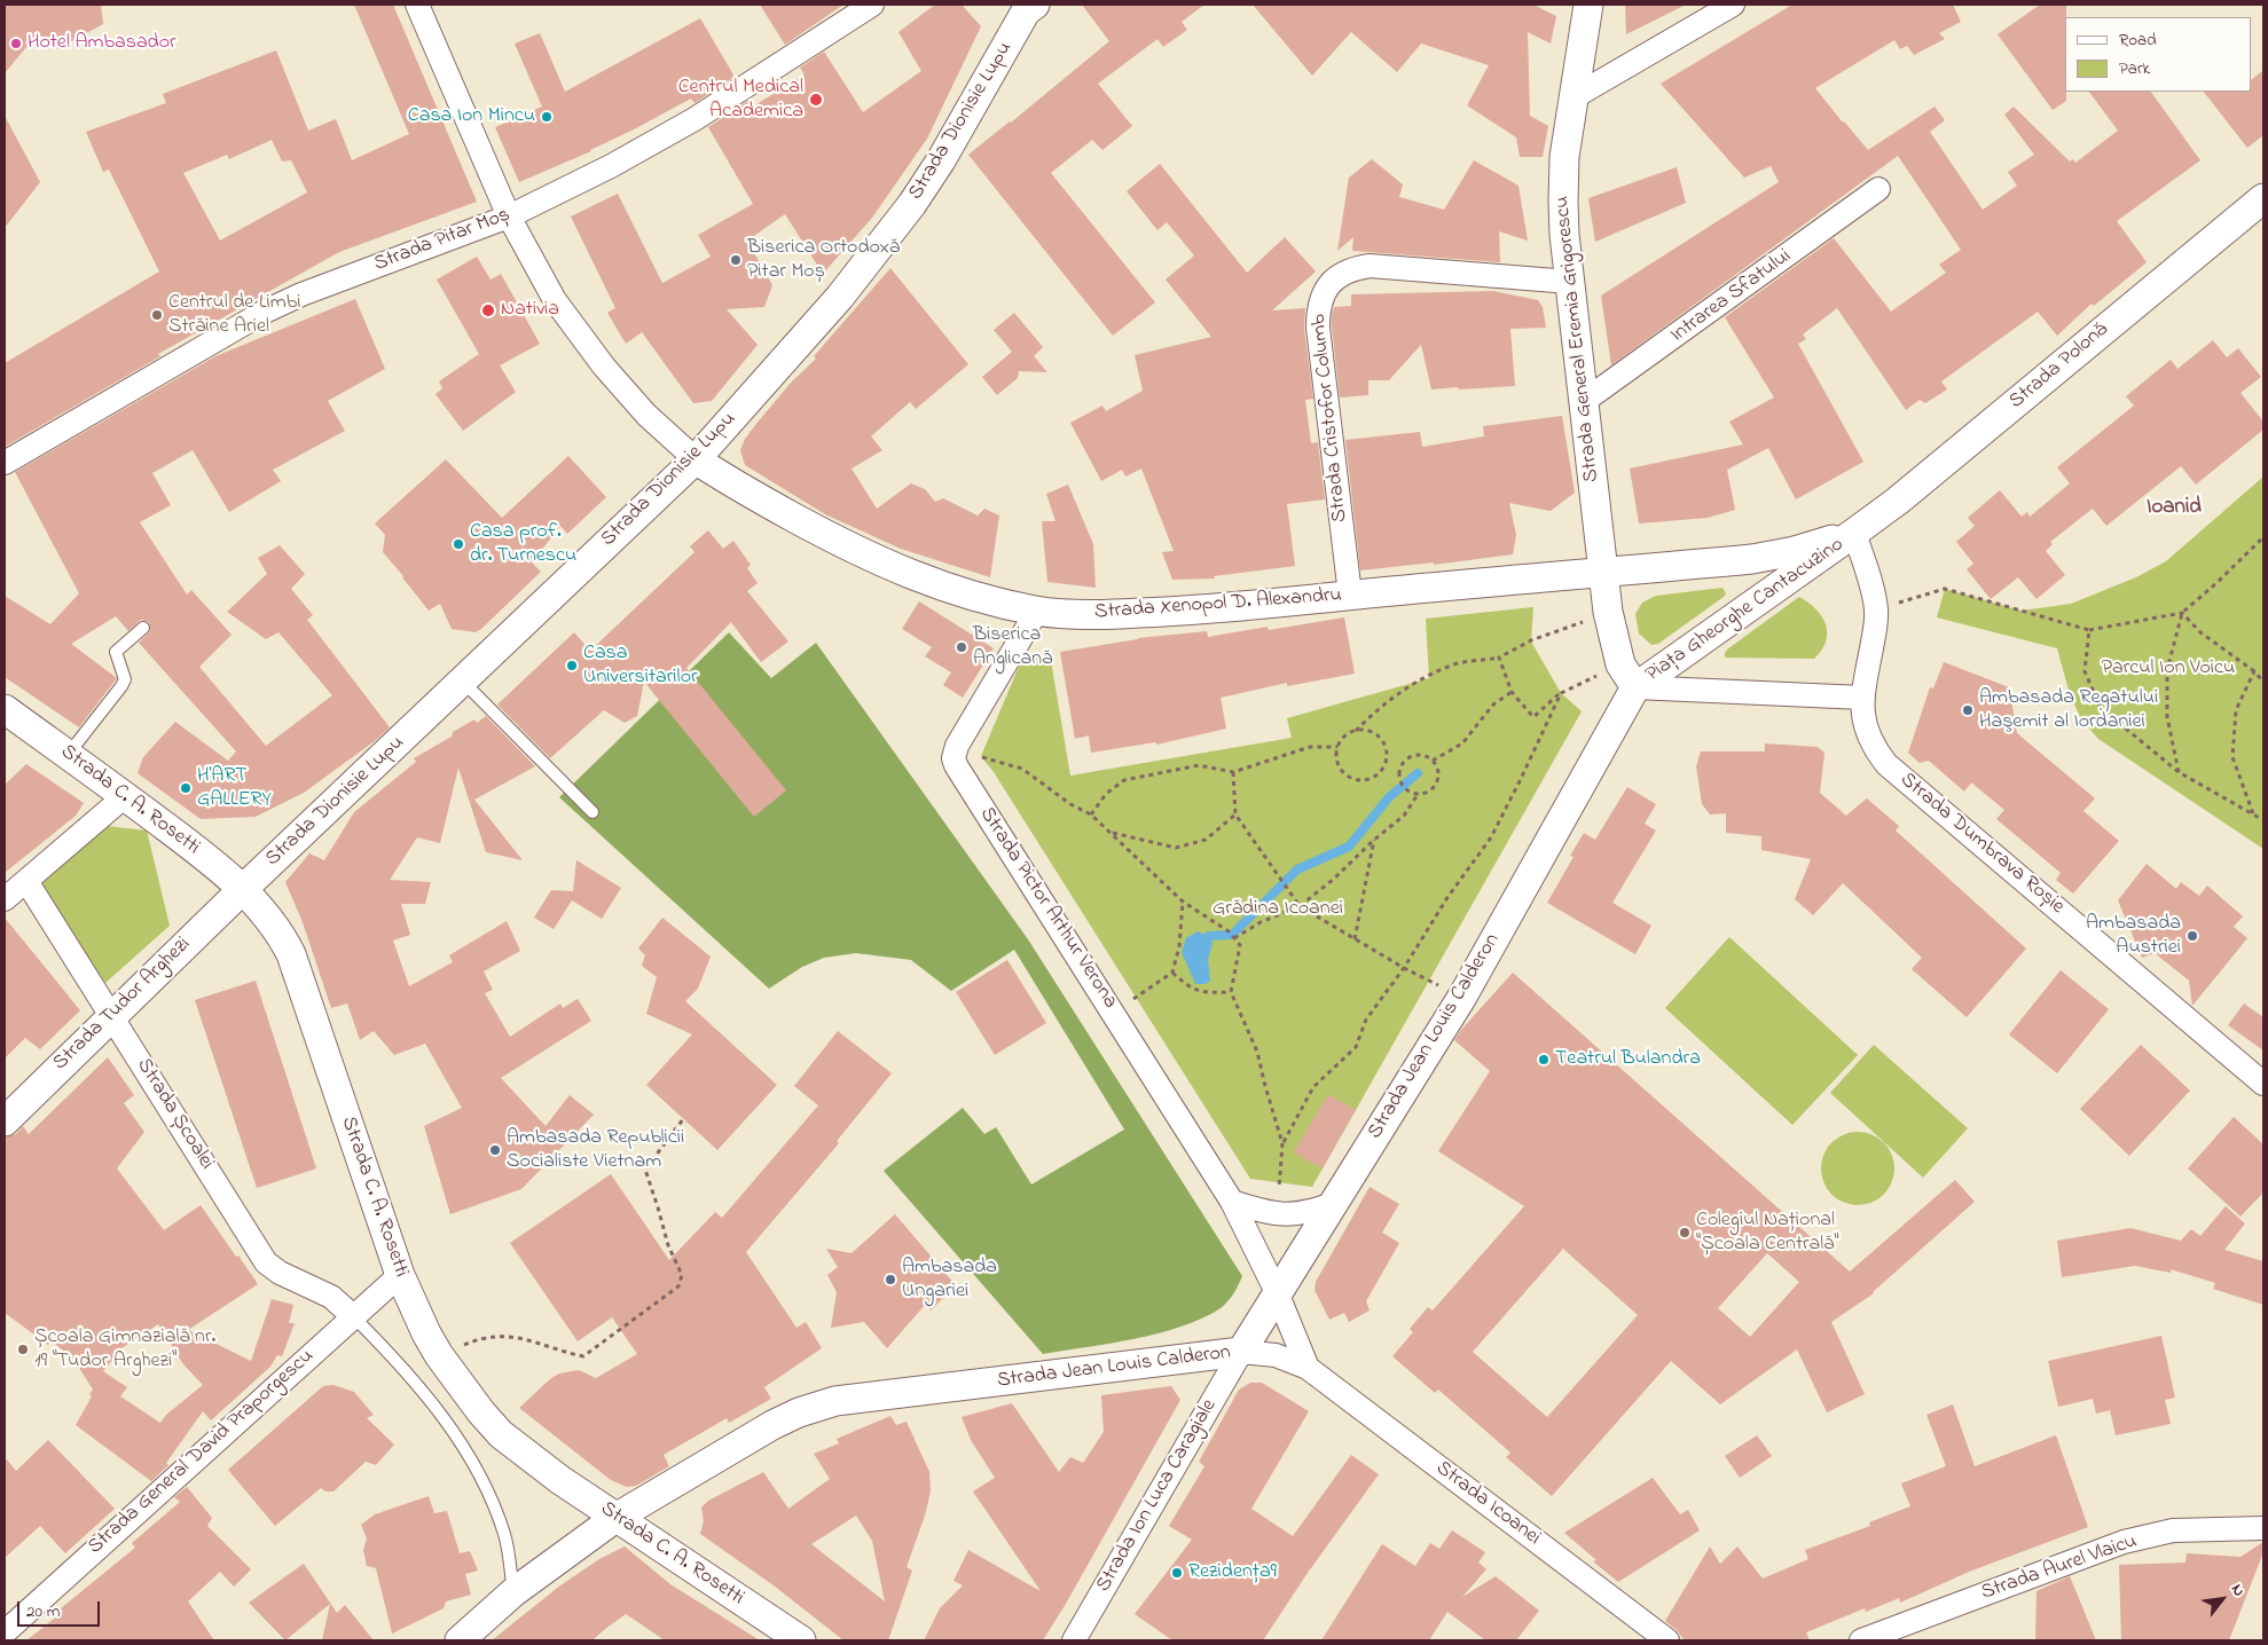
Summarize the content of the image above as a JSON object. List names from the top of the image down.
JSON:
{
  "streets": {
    "street": [
      "Strada Dionisie Lupu",
      "Strada Pitar Moș",
      "Intrarea Sfatului",
      "Strada General Eremia Grigorescu",
      "Strada Polonă",
      "Strada Cristofor Columb",
      "Strada Xenopol D. Alexandru",
      "Piața Gheorghe Cantacuzino",
      "Strada C. A. Rosetti",
      "Strada Dumbrava Roșie",
      "Strada Pictor Arthur Verona",
      "Strada Tudor Arghezi",
      "Strada Jean Louis Calderon",
      "Strada Școalei",
      "Strada General David Praporgescu",
      "Strada Ion Luca Caragiale",
      "Strada Icoanei",
      "Strada Aurel Vlaicu"
    ]
  },
  "crossings": [
    ["Strada Dionisie Lupu", "Strada Xenopol D. Alexandru"],
    ["Strada Dionisie Lupu", "Strada C. A. Rosetti"],
    ["Strada Dionisie Lupu", "Strada Tudor Arghezi"],
    ["Intrarea Sfatului", "Strada General Eremia Grigorescu"],
    ["Strada General Eremia Grigorescu", "Strada Cristofor Columb"],
    ["Strada General Eremia Grigorescu", "Strada Xenopol D. Alexandru"],
    ["Strada General Eremia Grigorescu", "Piața Gheorghe Cantacuzino"],
    ["Strada Polonă", "Piața Gheorghe Cantacuzino"],
    ["Strada Cristofor Columb", "Strada Xenopol D. Alexandru"],
    ["Strada Xenopol D. Alexandru", "Piața Gheorghe Cantacuzino"],
    ["Strada Xenopol D. Alexandru", "Strada Pictor Arthur Verona"],
    ["Piața Gheorghe Cantacuzino", "Strada Dumbrava Roșie"],
    ["Piața Gheorghe Cantacuzino", "Strada Jean Louis Calderon"],
    ["Strada C. A. Rosetti", "Strada Tudor Arghezi"],
    ["Strada C. A. Rosetti", "Strada Jean Louis Calderon"],
    ["Strada C. A. Rosetti", "Strada General David Praporgescu"],
    ["Strada Pictor Arthur Verona", "Strada Jean Louis Calderon"],
    ["Strada Tudor Arghezi", "Strada Școalei"],
    ["Strada Jean Louis Calderon", "Strada Ion Luca Caragiale"],
    ["Strada Jean Louis Calderon", "Strada Icoanei"],
    ["Strada Școalei", "Strada General David Praporgescu"],
    ["Strada Ion Luca Caragiale", "Strada Icoanei"]
  ],
  "districts": ["Ioanid"],
  "parks": ["Parcul Ion Voicu", "Grădina Icoanei"],
  "places": [
    "Hotel Ambasador",
    "Centrul Medical Academica",
    "Casa Ion Mincu",
    "Biserica Ortodoxă Pitar Moș",
    "Nativia",
    "Centrul de Limbi Străine Ariel",
    "Casa prof. dr. Turnescu",
    "Biserica Anglicană",
    "Casa Universitarilor",
    "Ambasada Regatului Haşemit al Iordaniei",
    "H’ART GALLERY",
    "Ambasada Austriei",
    "Teatrul Bulandra",
    "Ambasada Republicii Socialiste Vietnam",
    "Colegiul Național \"Școala Centrală\"",
    "Ambasada Ungariei",
    "Școala Gimnazială nr. 19 \"Tudor Arghezi\"",
    "Rezidența9"
  ],
  "legend": ["Road", "Park"],
  "scale_bar": "20 m",
  "north": "top right"
}
